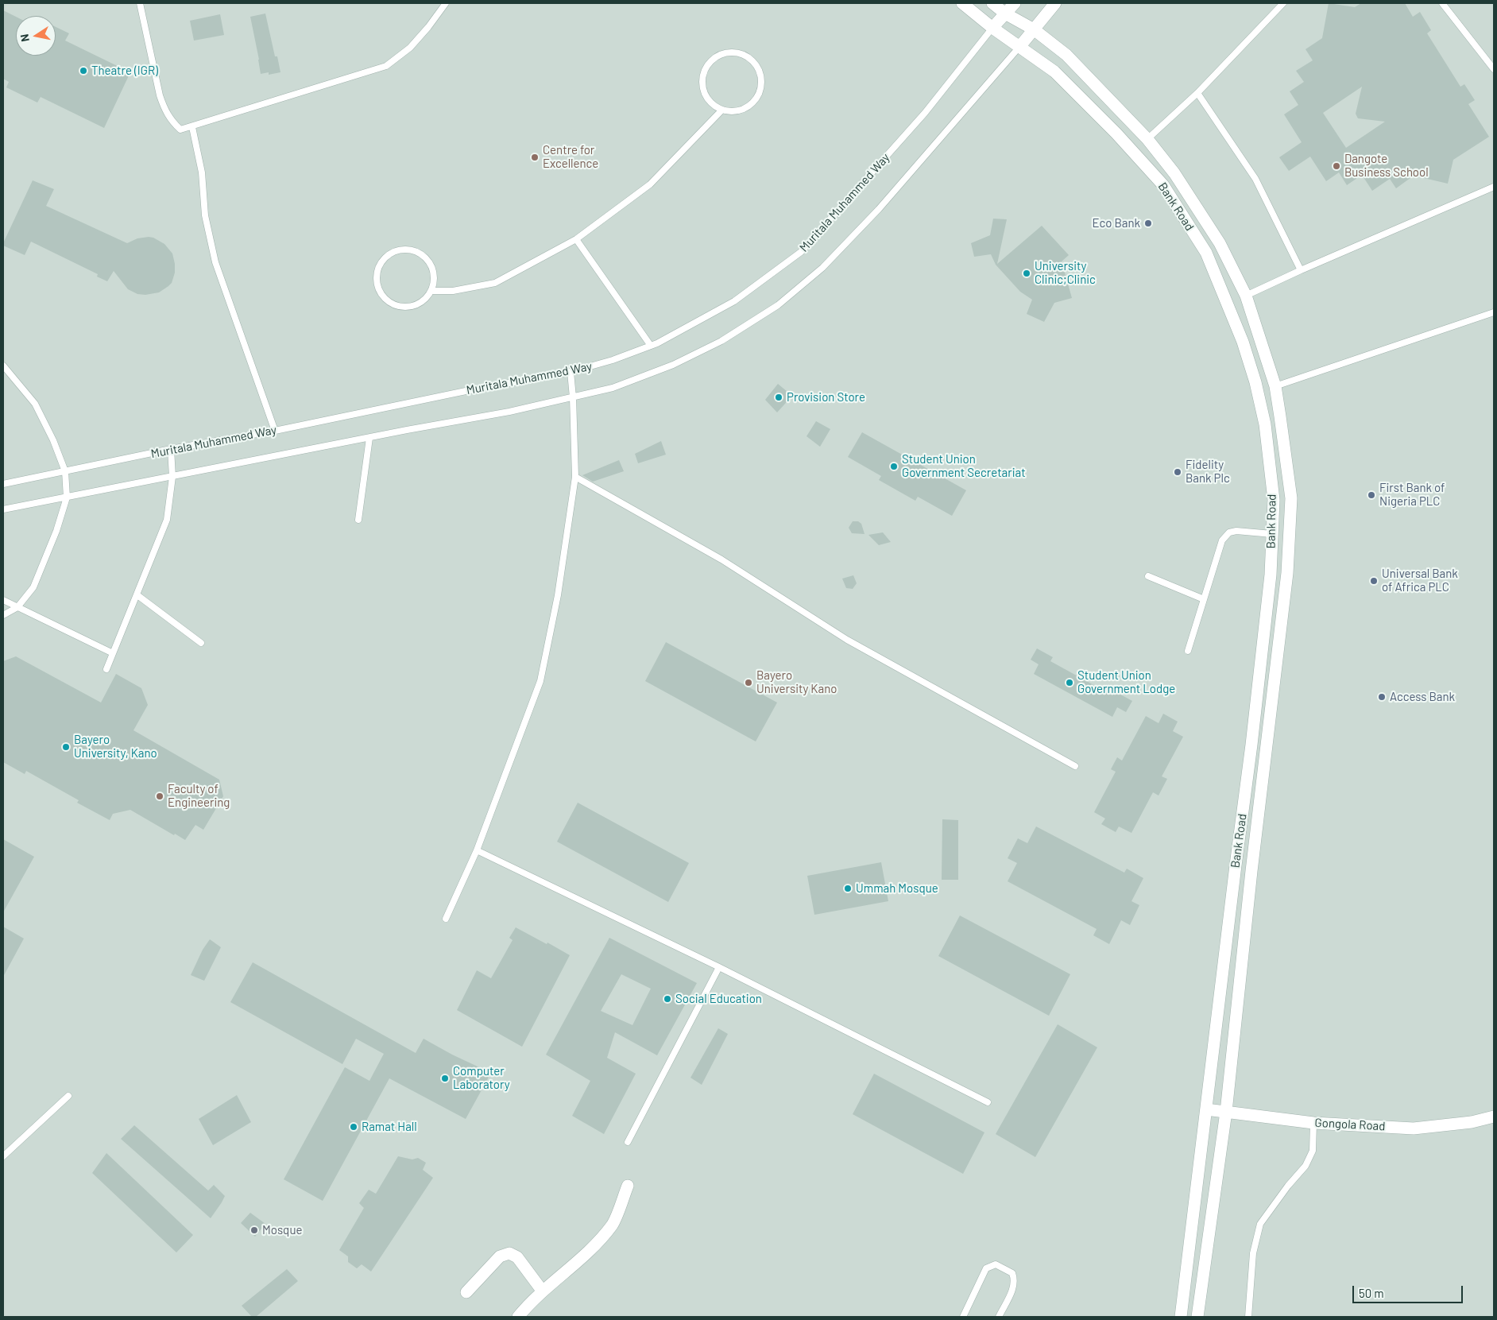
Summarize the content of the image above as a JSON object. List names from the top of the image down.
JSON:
{
  "streets": {
    "street": ["Muritala Muhammed Way", "Bank Road", "Gongola Road"]
  },
  "crossings": [
    ["Muritala Muhammed Way", "Bank Road"],
    ["Bank Road", "Gongola Road"]
  ],
  "places": [
    "Theatre (IGR)",
    "Centre for Excellence",
    "Dangote Business School",
    "Eco Bank",
    "University Clinic;Clinic",
    "Provision Store",
    "Student Union Government Secretariat",
    "Fidelity Bank Plc",
    "First Bank of Nigeria PLC",
    "Universal Bank of Africa PLC",
    "Bayero University Kano",
    "Student Union Government Lodge",
    "Access Bank",
    "Bayero University, Kano",
    "Faculty of Engineering",
    "Ummah Mosque",
    "Social Education",
    "Computer Laboratory",
    "Ramat Hall",
    "Mosque"
  ],
  "scale_bar": "50 m",
  "north": "left"
}
